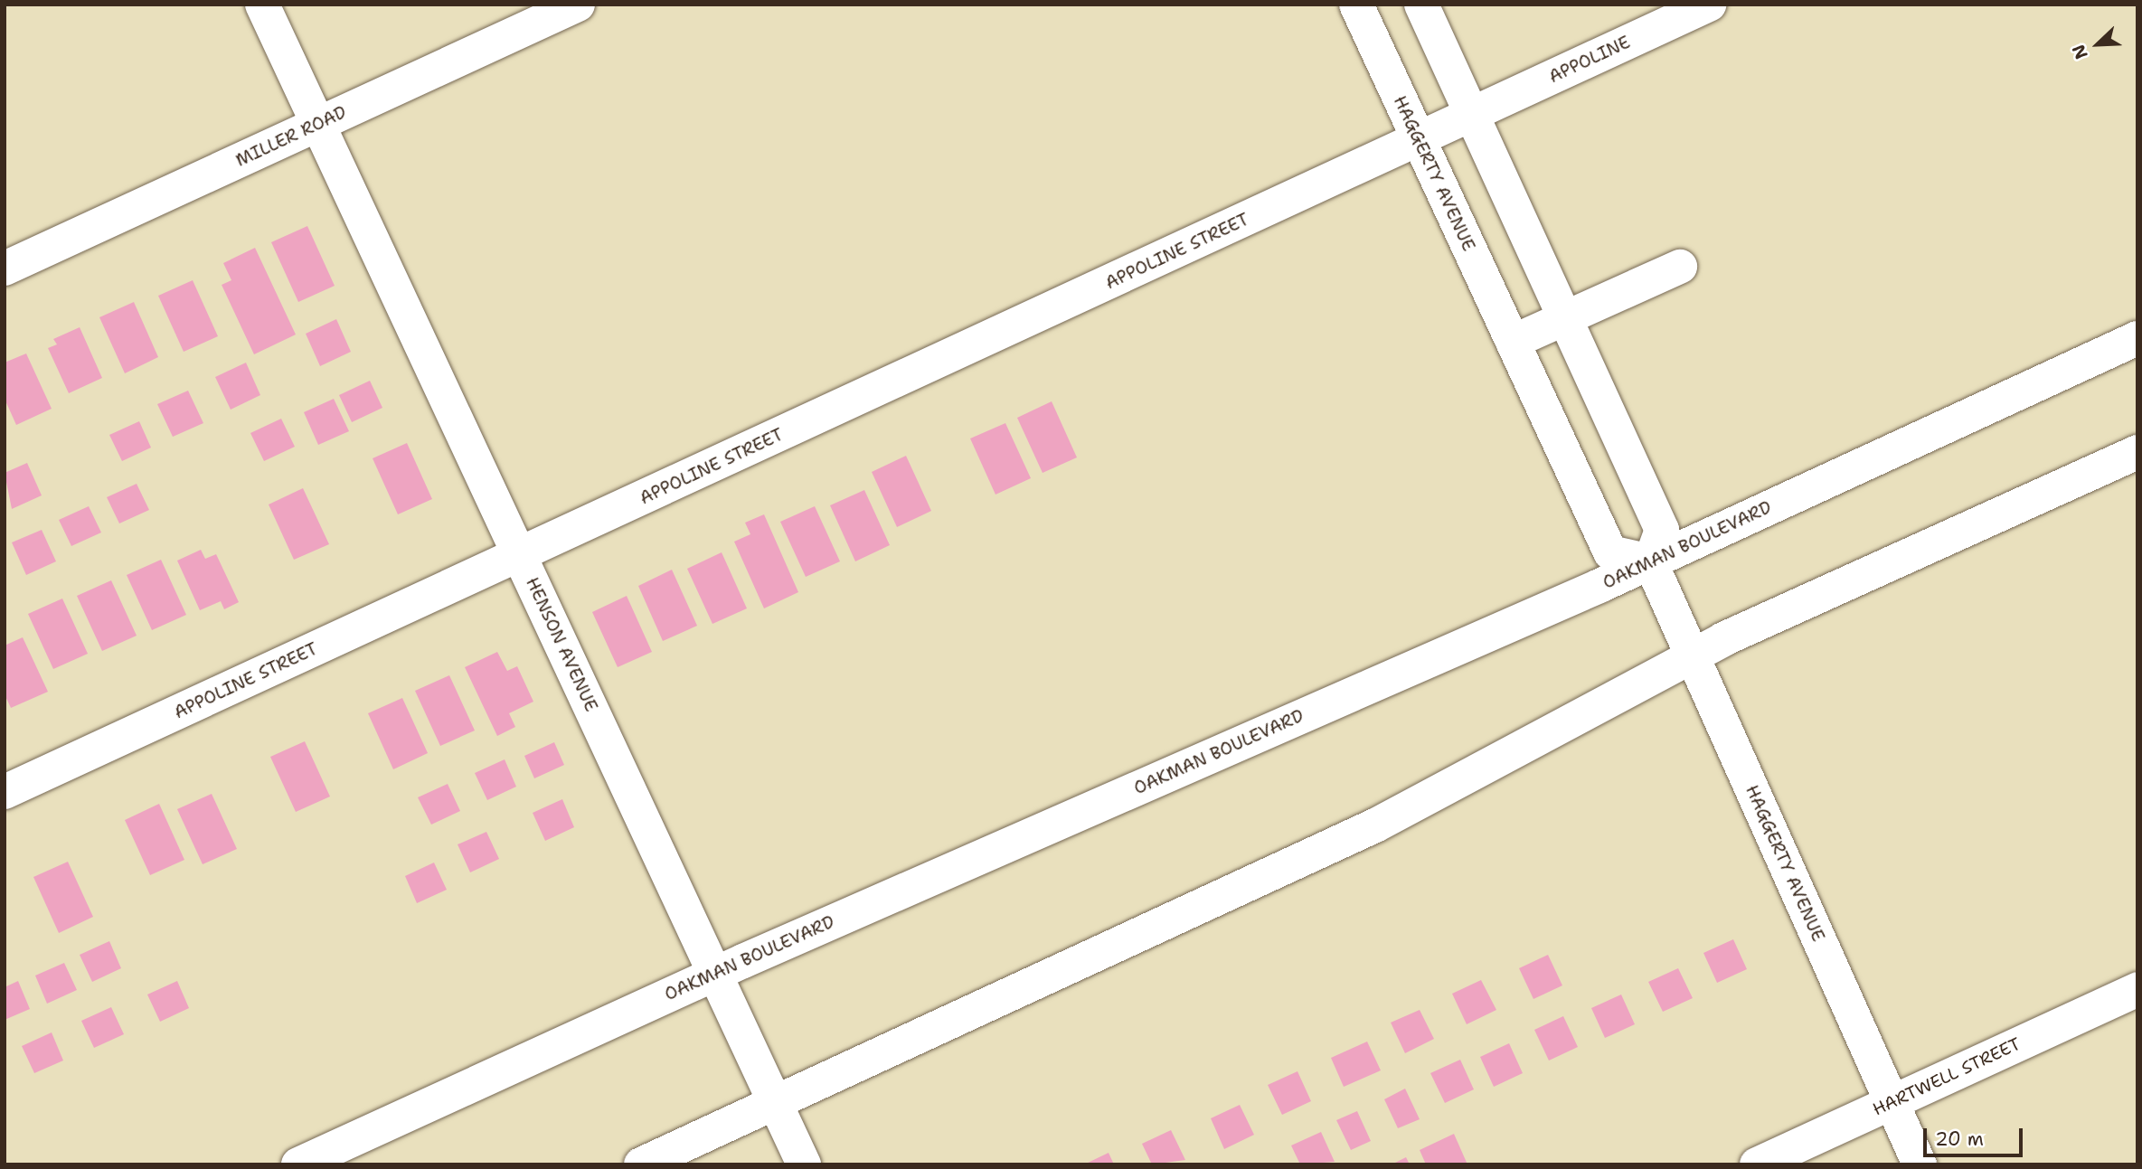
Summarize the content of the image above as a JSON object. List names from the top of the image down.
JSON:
{
  "streets": {
    "street": [
      "APPOLINE",
      "MILLER ROAD",
      "HAGGERTY AVENUE",
      "APPOLINE STREET",
      "OAKMAN BOULEVARD",
      "HENSON AVENUE",
      "HARTWELL STREET"
    ]
  },
  "crossings": [
    ["APPOLINE", "HAGGERTY AVENUE"],
    ["APPOLINE", "APPOLINE STREET"],
    ["MILLER ROAD", "HENSON AVENUE"],
    ["HAGGERTY AVENUE", "APPOLINE STREET"],
    ["HAGGERTY AVENUE", "OAKMAN BOULEVARD"],
    ["HAGGERTY AVENUE", "HARTWELL STREET"],
    ["APPOLINE STREET", "HENSON AVENUE"],
    ["OAKMAN BOULEVARD", "HENSON AVENUE"]
  ],
  "scale_bar": "20 m",
  "north": "bottom left"
}
